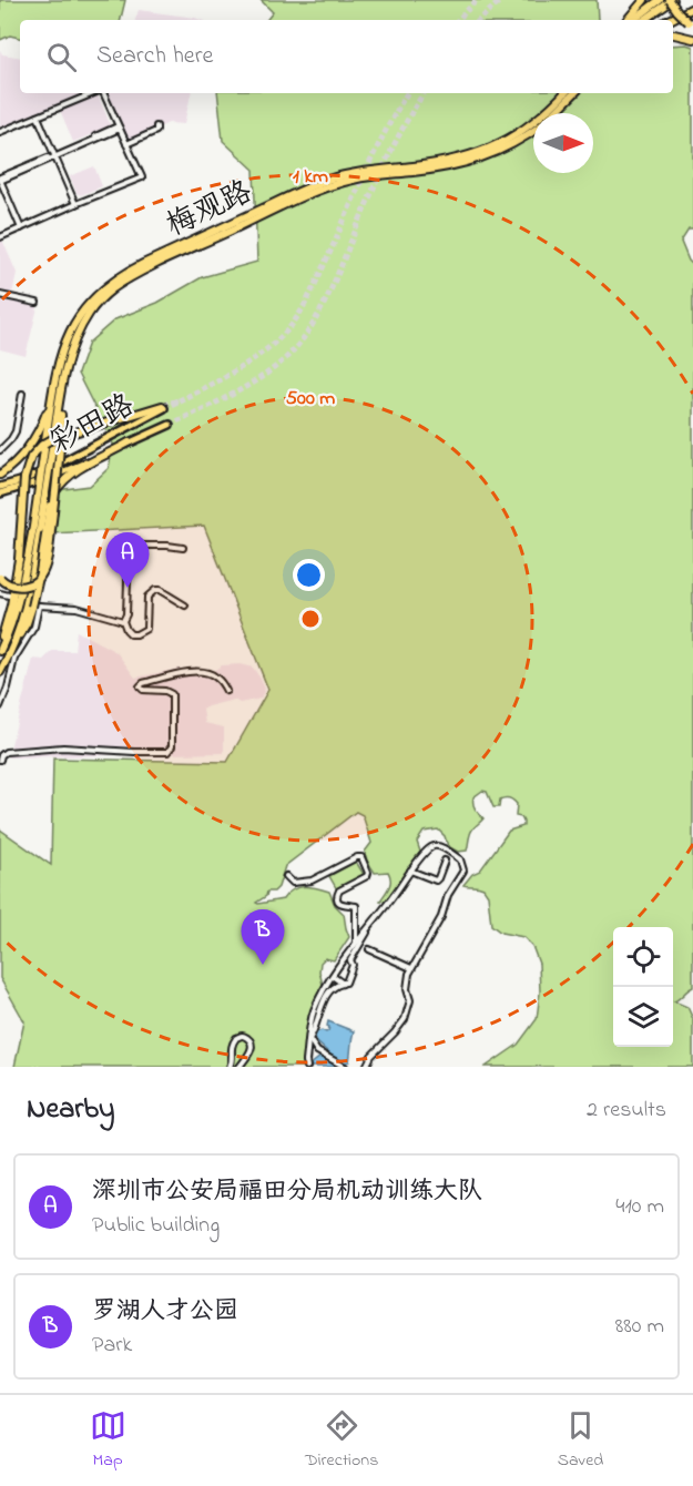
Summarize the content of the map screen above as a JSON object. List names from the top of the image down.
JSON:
{
  "streets": {
    "highway": ["梅观路"],
    "main road": ["彩田路"]
  },
  "north": "right",
  "page": {
    "search": "Search here",
    "pins": ["A", "B"],
    "heading": ["Nearby", "2 results"],
    "list": [
      {
        "mark": "A",
        "name": "深圳市公安局福田分局机动训练大队",
        "note": "Public building",
        "value": "410 m"
      },
      {
        "mark": "B",
        "name": "罗湖人才公园",
        "note": "Park",
        "value": "880 m"
      }
    ],
    "nav": ["Map", "Directions", "Saved"]
  },
  "rings": ["1 km", "500 m"]
}
